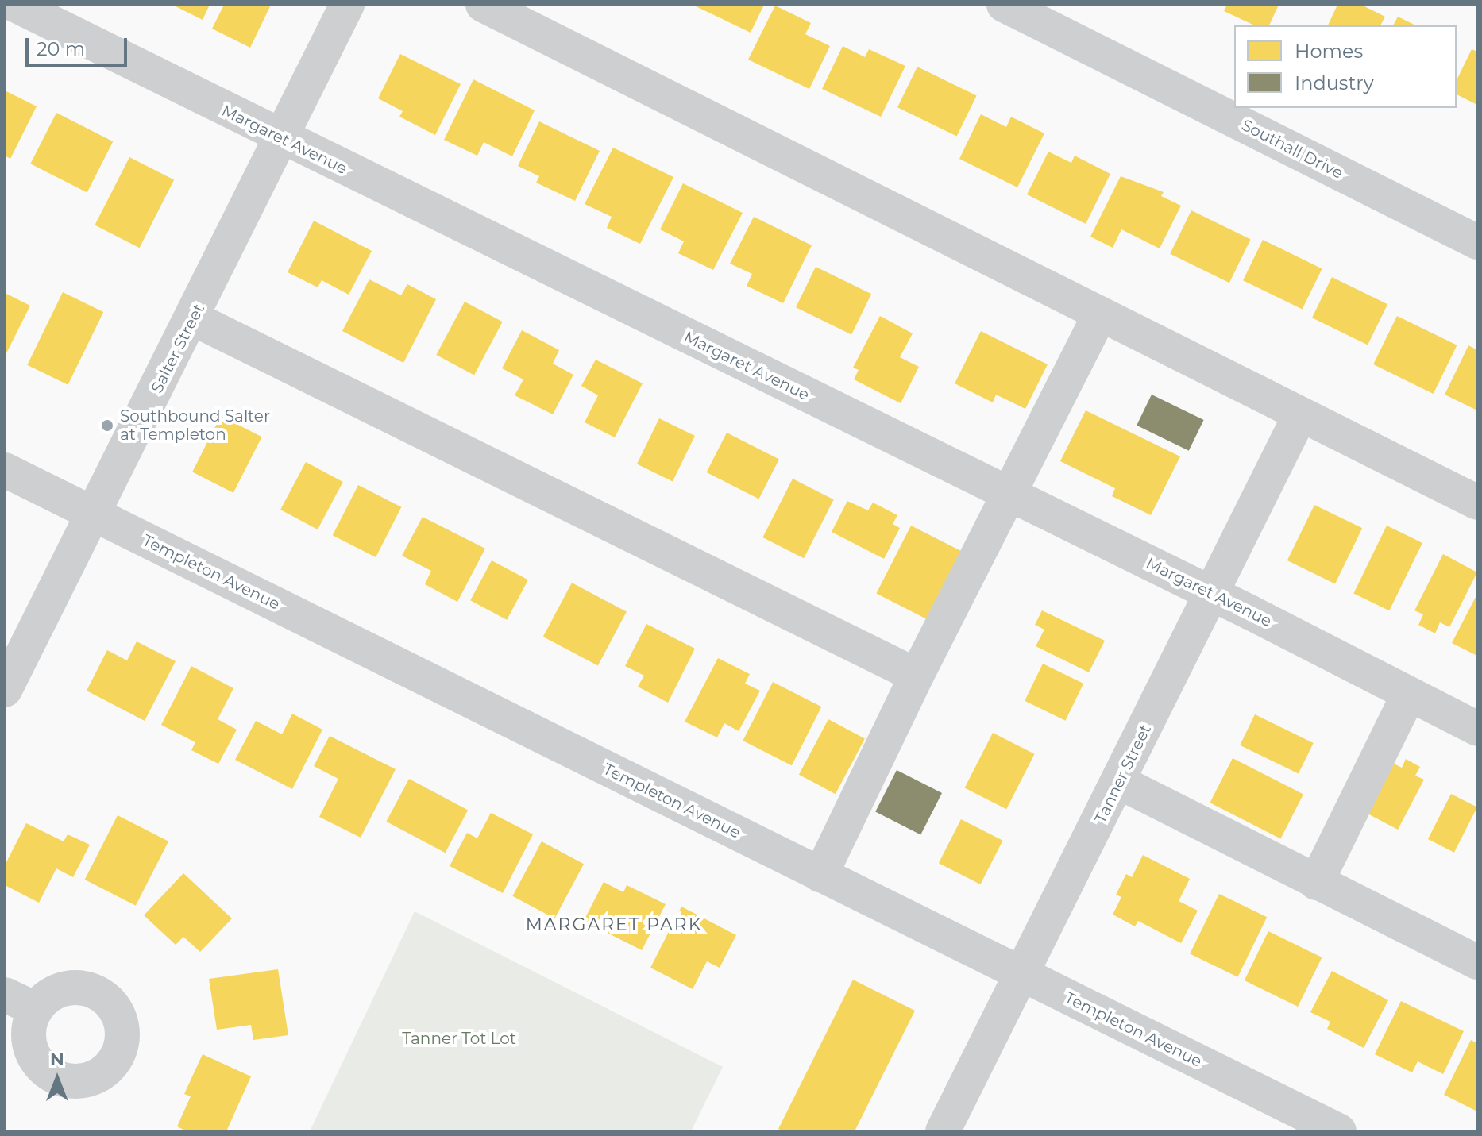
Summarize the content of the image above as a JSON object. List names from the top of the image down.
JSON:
{
  "streets": {
    "street": [
      "Margaret Avenue",
      "Southall Drive",
      "Salter Street",
      "Templeton Avenue",
      "Tanner Street"
    ]
  },
  "crossings": [
    ["Margaret Avenue", "Salter Street"],
    ["Margaret Avenue", "Tanner Street"],
    ["Salter Street", "Templeton Avenue"],
    ["Templeton Avenue", "Tanner Street"]
  ],
  "districts": ["MARGARET PARK"],
  "parks": ["Tanner Tot Lot"],
  "places": ["Southbound Salter at Templeton"],
  "legend": ["Homes", "Industry"],
  "scale_bar": "20 m",
  "north": "top"
}
